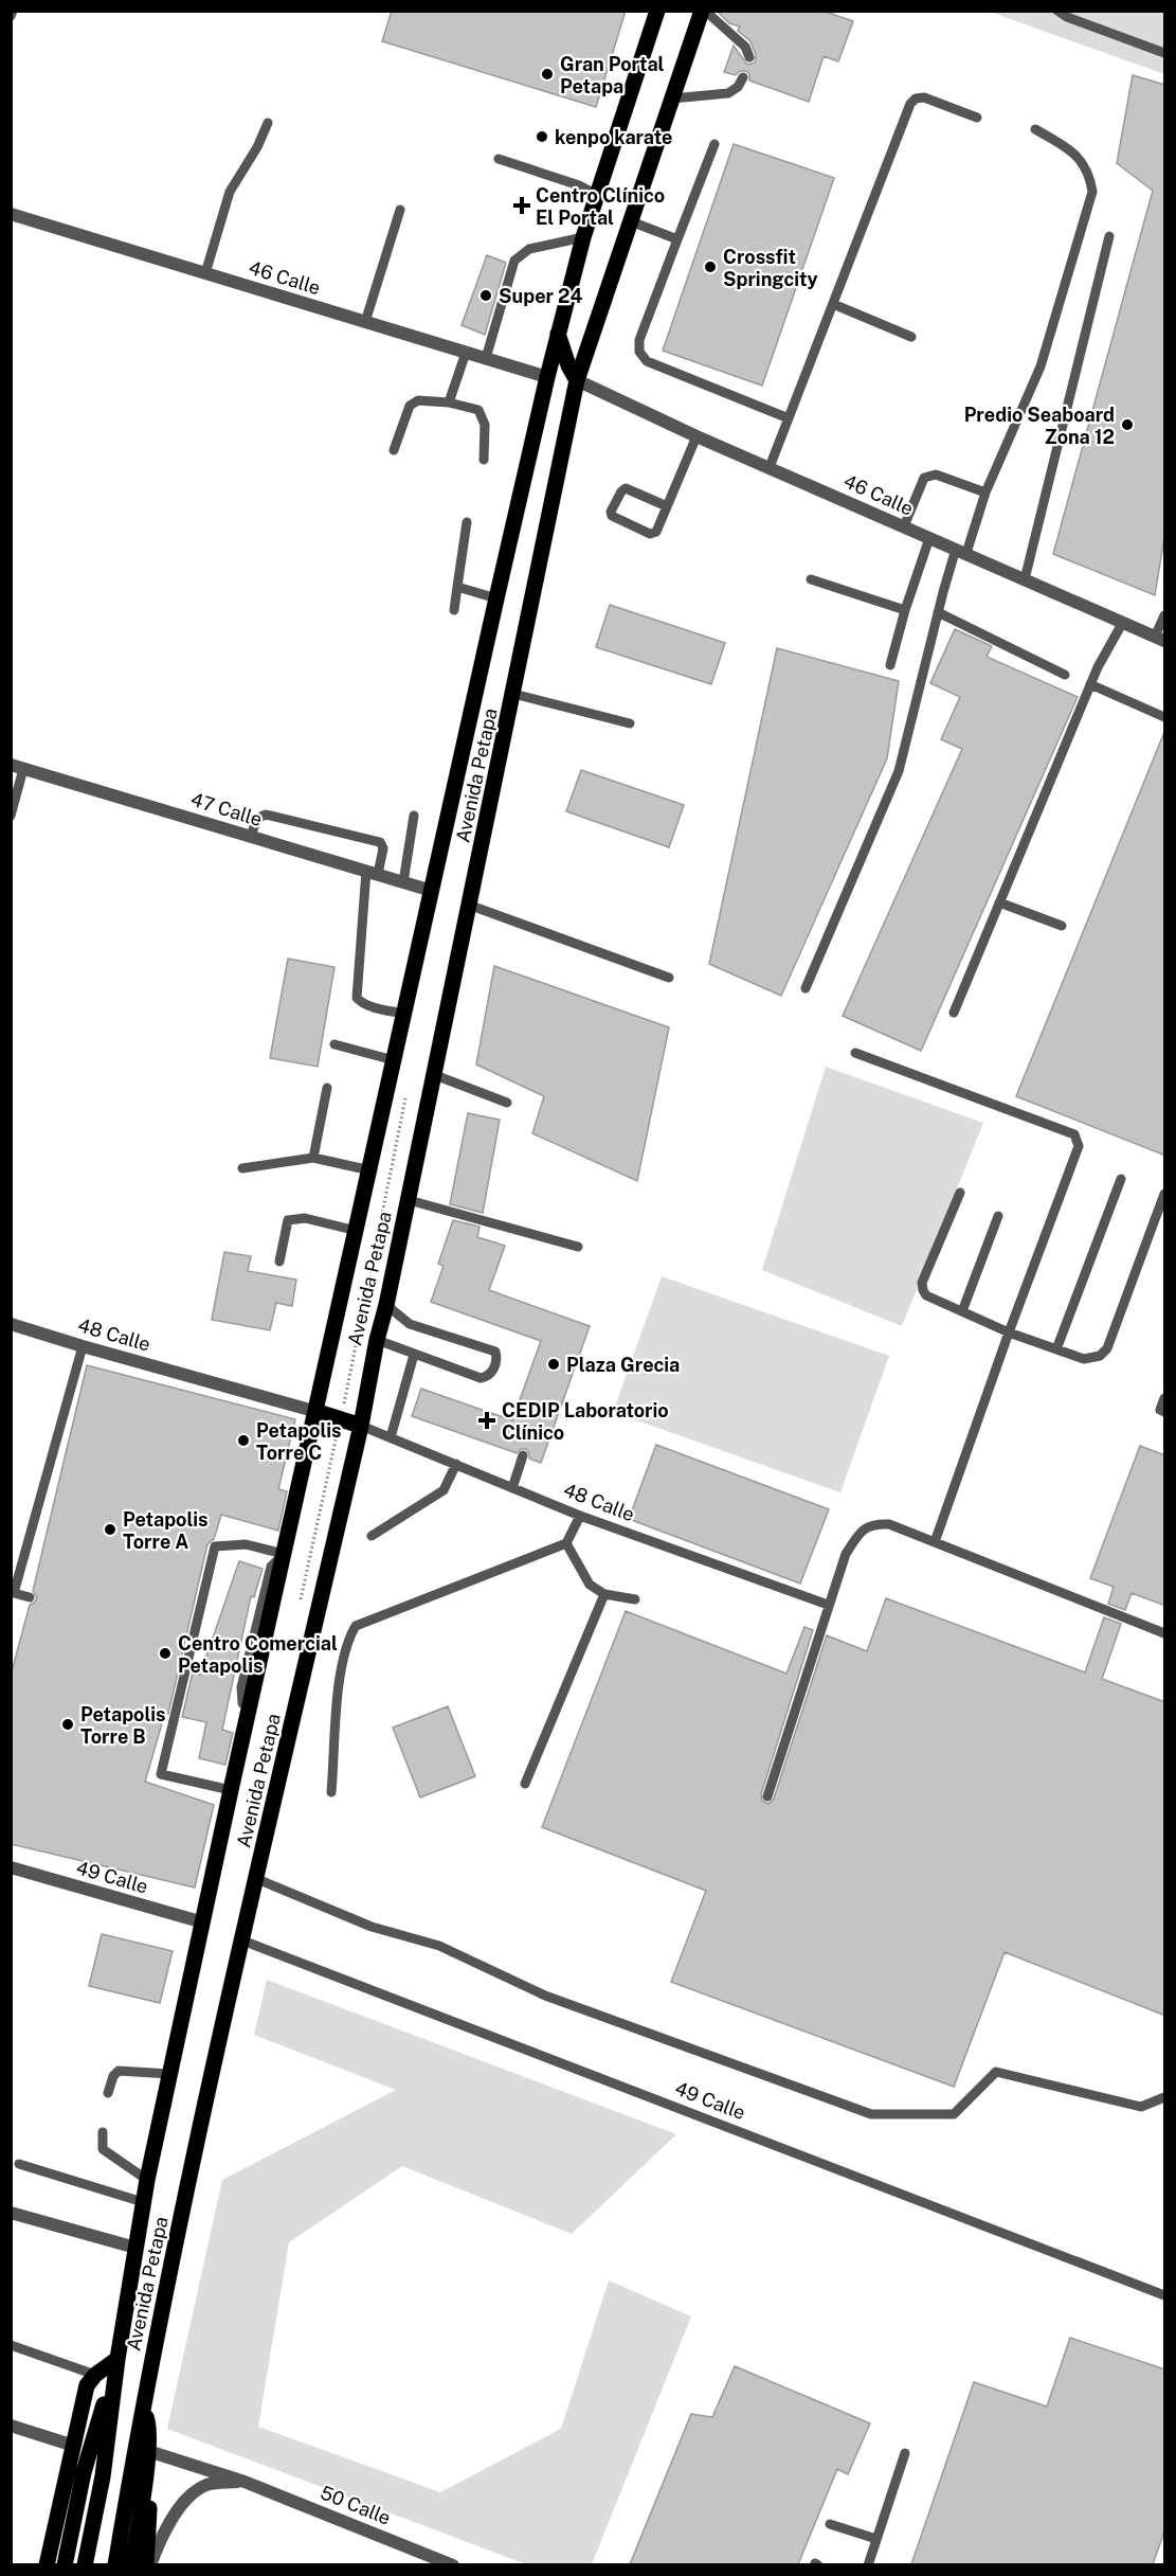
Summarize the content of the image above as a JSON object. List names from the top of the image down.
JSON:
{
  "streets": {
    "main road": ["Avenida Petapa"],
    "street": [
      "46 Calle",
      "47 Calle",
      "48 Calle",
      "49 Calle",
      "50 Calle"
    ]
  },
  "crossings": [
    ["46 Calle", "Avenida Petapa"],
    ["Avenida Petapa", "47 Calle"],
    ["Avenida Petapa", "48 Calle"],
    ["Avenida Petapa", "49 Calle"]
  ],
  "places": {
    "other": [
      "Gran Portal Petapa",
      "kenpo karate",
      "Crossfit Springcity",
      "Super 24",
      "Predio Seaboard Zona 12",
      "Plaza Grecia",
      "Petapolis Torre C",
      "Petapolis Torre A",
      "Centro Comercial Petapolis",
      "Petapolis Torre B"
    ],
    "health": ["Centro Clínico El Portal", "CEDIP Laboratorio Clínico"]
  }
}
